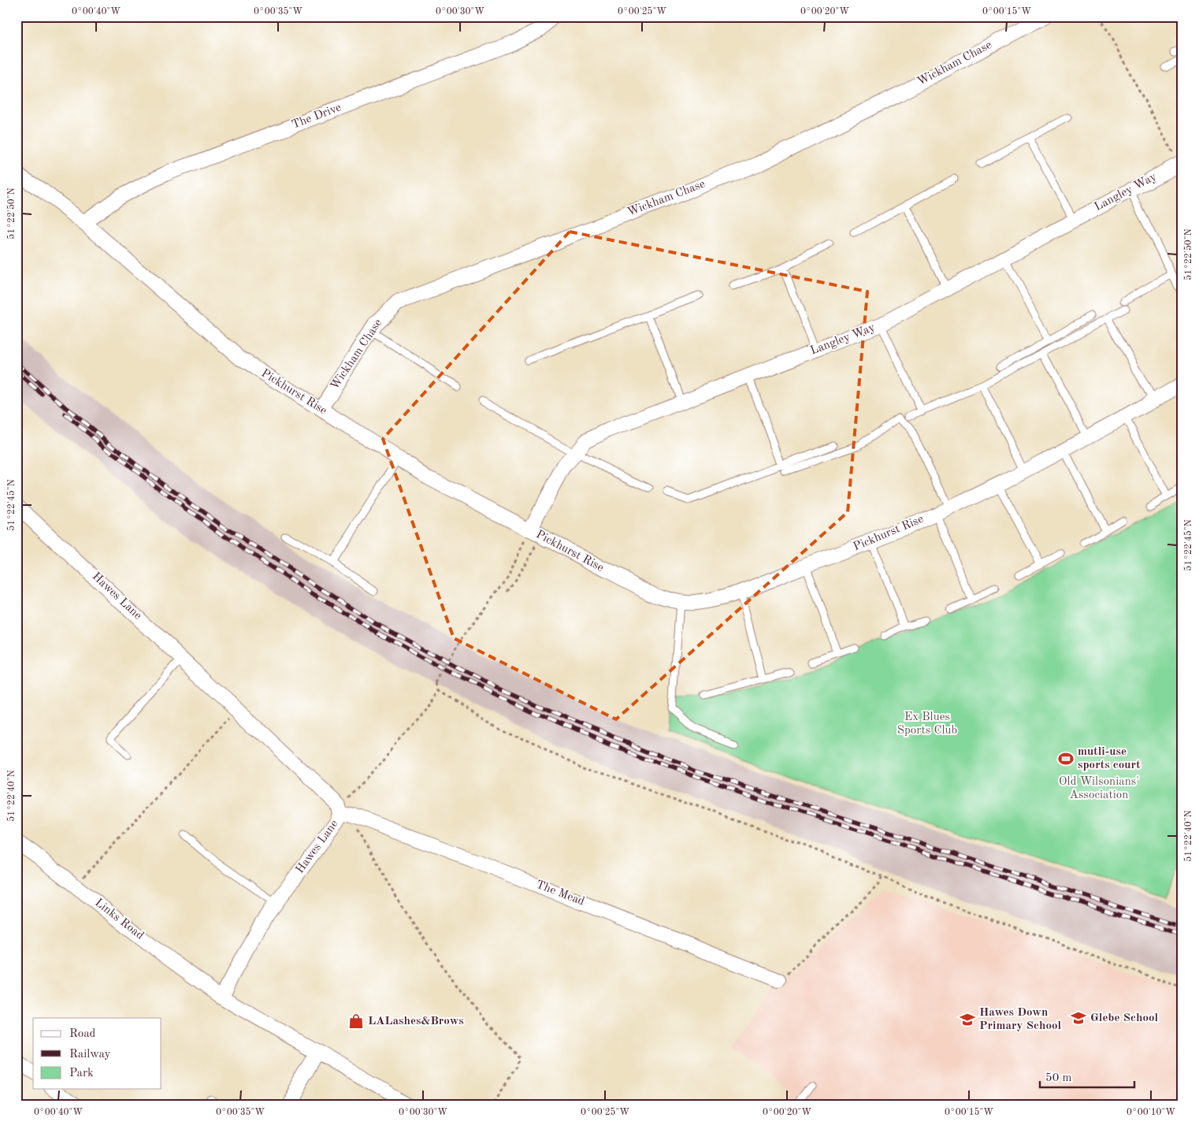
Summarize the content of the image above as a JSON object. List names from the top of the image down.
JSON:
{
  "streets": {
    "street": [
      "Wickham Chase",
      "The Drive",
      "Langley Way",
      "Pickhurst Rise",
      "Hawes Lane",
      "The Mead",
      "Links Road"
    ]
  },
  "crossings": [
    ["Wickham Chase", "Pickhurst Rise"],
    ["The Drive", "Pickhurst Rise"],
    ["Langley Way", "Pickhurst Rise"],
    ["Hawes Lane", "The Mead"],
    ["Hawes Lane", "Links Road"]
  ],
  "parks": ["Ex Blues Sports Club", "Old Wilsonians' Association"],
  "places": {
    "sports": ["mutli-use sports court"],
    "school or university": ["Glebe School", "Hawes Down Primary School"],
    "shop": ["LALashes&Brows"]
  },
  "legend": ["Road", "Railway", "Park"],
  "scale_bar": "50 m",
  "coordinates": [
    "0°00'40\"W",
    "0°00'35\"W",
    "0°00'30\"W",
    "0°00'25\"W",
    "0°00'20\"W",
    "0°00'15\"W",
    "51°22'50\"N",
    "51°22'45\"N",
    "51°22'40\"N",
    "0°00'10\"W"
  ]
}
